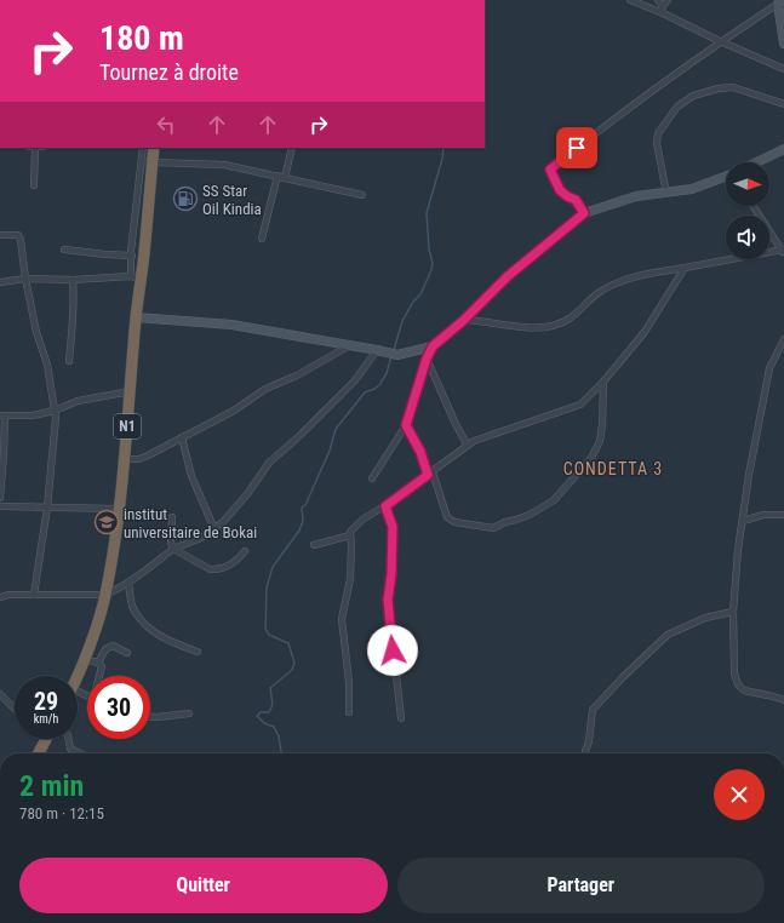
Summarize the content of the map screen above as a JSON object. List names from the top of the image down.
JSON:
{
  "streets": {
    "highway": ["N1"]
  },
  "districts": ["СONDETTA 3"],
  "places": {
    "fuel station": ["SS Star Oil Kindia"],
    "school or university": ["institut universitaire de Bokai"]
  },
  "north": "right",
  "page": {
    "turn": ["180 m", "Tournez à droite"],
    "speed": "29 km/h",
    "limit": "30",
    "heading": ["2 min", "780 m · 12:15"],
    "buttons": ["Quitter", "Partager"]
  }
}
